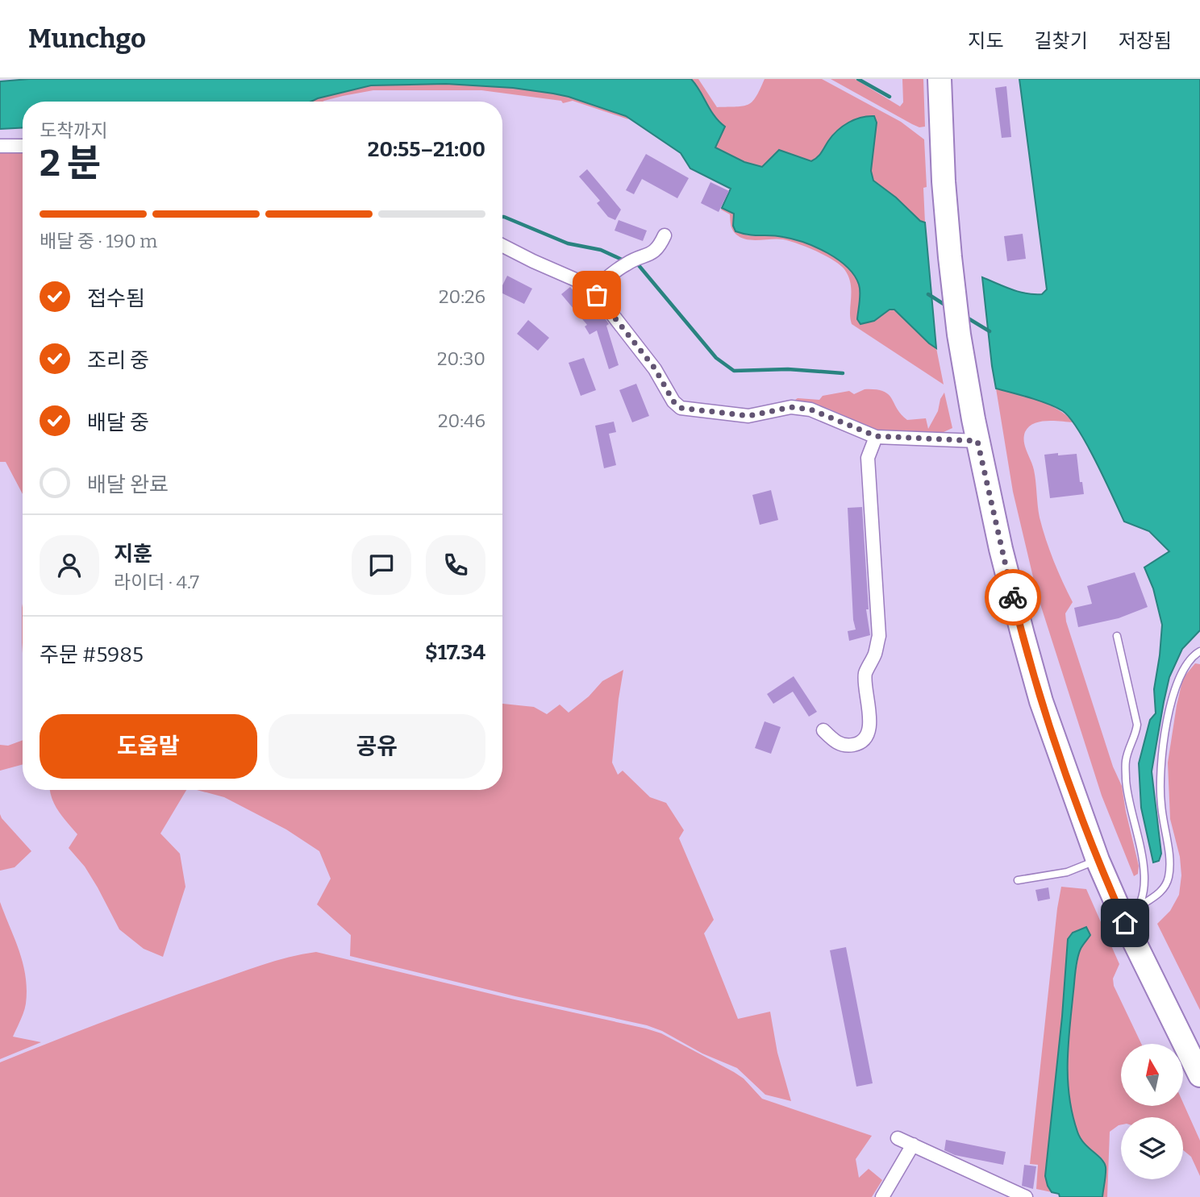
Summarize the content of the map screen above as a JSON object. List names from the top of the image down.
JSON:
{
  "north": "top",
  "page": {
    "header": "Munchgo",
    "nav": ["지도", "길찾기", "저장됨"],
    "heading": ["2 분", "도착까지", "20:55–21:00"],
    "panel": [
      "지훈",
      "라이더 · 4.7",
      "주문 #5985",
      "$17.34"
    ],
    "bar": "배달 중 · 190 m",
    "list": [
      ["접수됨", "20:26"],
      ["조리 중", "20:30"],
      ["배달 중", "20:46"],
      "배달 완료"
    ],
    "buttons": ["도움말", "공유"]
  }
}
